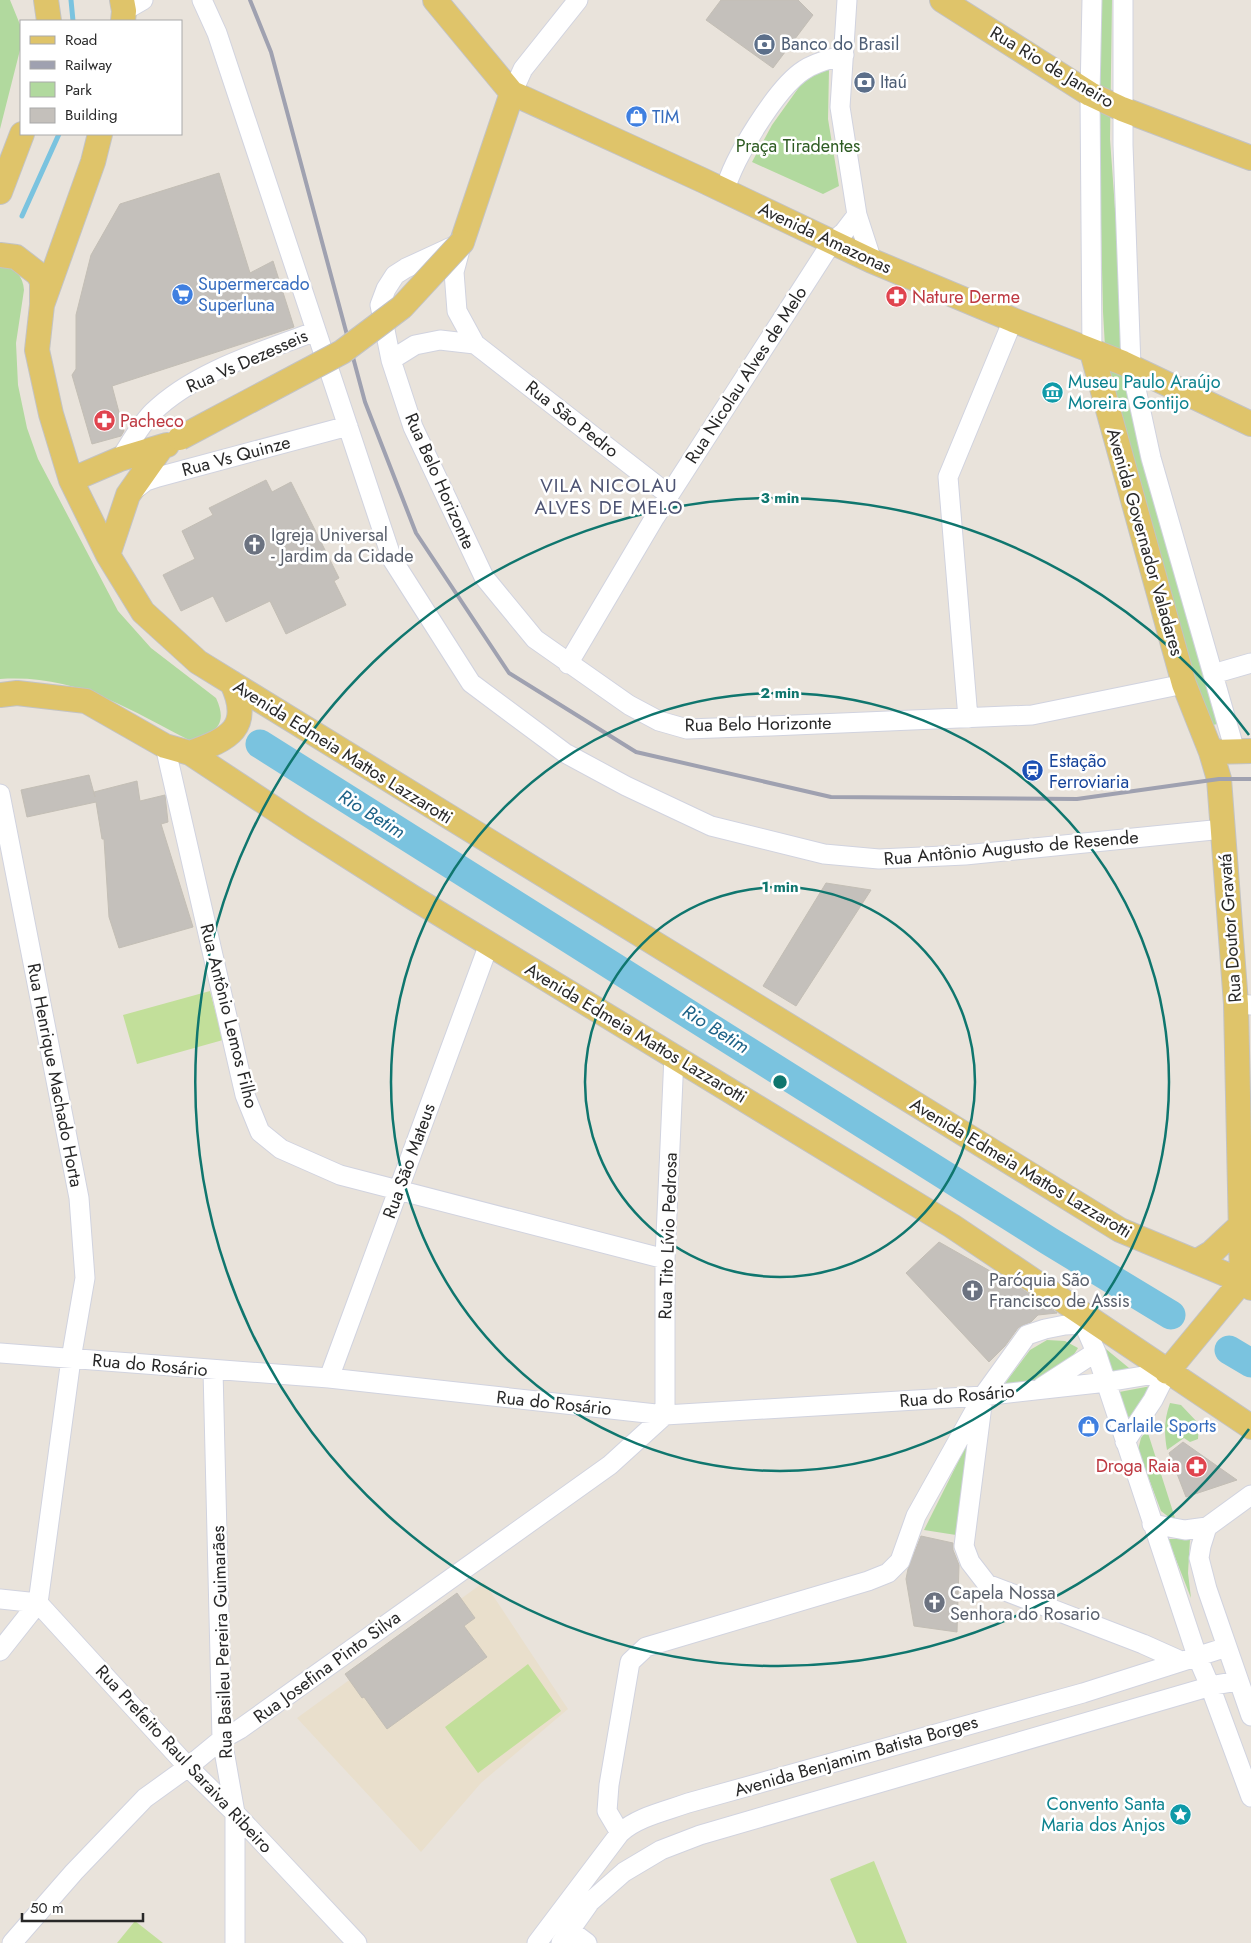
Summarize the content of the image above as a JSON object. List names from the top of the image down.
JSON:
{
  "streets": {
    "main road": [
      "Rua Rio de Janeiro",
      "Avenida Amazonas",
      "Avenida Governador Valadares",
      "Avenida Edmeia Mattos Lazzarotti",
      "Rua Doutor Gravatá"
    ],
    "street": [
      "Rua Vs Dezesseis",
      "Rua Nicolau Alves de Melo",
      "Rua São Pedro",
      "Rua Vs Quinze",
      "Rua Belo Horizonte",
      "Rua Antônio Augusto de Resende",
      "Rua Antônio Lemos Filho",
      "Rua Henrique Machado Horta",
      "Rua São Mateus",
      "Rua Tito Lívio Pedrosa",
      "Rua do Rosário",
      "Rua Basileu Pereira Guimarães",
      "Rua Josefina Pinto Silva",
      "Avenida Benjamim Batista Borges",
      "Rua Prefeito Raul Saraiva Ribeiro"
    ]
  },
  "crossings": [
    ["Rua Rio de Janeiro", "Avenida Governador Valadares"],
    ["Avenida Amazonas", "Rua Nicolau Alves de Melo"],
    ["Avenida Amazonas", "Avenida Governador Valadares"],
    ["Rua Vs Dezesseis", "Rua Antônio Augusto de Resende"],
    ["Rua Nicolau Alves de Melo", "Rua São Pedro"],
    ["Rua Nicolau Alves de Melo", "Rua Belo Horizonte"],
    ["Rua São Pedro", "Rua Belo Horizonte"],
    ["Rua Vs Quinze", "Rua Antônio Augusto de Resende"],
    ["Rua Belo Horizonte", "Avenida Governador Valadares"],
    ["Avenida Governador Valadares", "Rua Doutor Gravatá"],
    ["Avenida Edmeia Mattos Lazzarotti", "Rua Doutor Gravatá"],
    ["Avenida Edmeia Mattos Lazzarotti", "Rua Antônio Lemos Filho"],
    ["Avenida Edmeia Mattos Lazzarotti", "Rua São Mateus"],
    ["Avenida Edmeia Mattos Lazzarotti", "Rua Tito Lívio Pedrosa"],
    ["Avenida Edmeia Mattos Lazzarotti", "Rua do Rosário"],
    ["Rua Antônio Augusto de Resende", "Rua Doutor Gravatá"],
    ["Rua Antônio Lemos Filho", "Rua São Mateus"],
    ["Rua Antônio Lemos Filho", "Rua Tito Lívio Pedrosa"],
    ["Rua Henrique Machado Horta", "Rua do Rosário"],
    ["Rua Henrique Machado Horta", "Rua Prefeito Raul Saraiva Ribeiro"],
    ["Rua São Mateus", "Rua do Rosário"],
    ["Rua Tito Lívio Pedrosa", "Rua do Rosário"],
    ["Rua Tito Lívio Pedrosa", "Rua Josefina Pinto Silva"],
    ["Rua do Rosário", "Rua Basileu Pereira Guimarães"],
    ["Rua do Rosário", "Rua Josefina Pinto Silva"],
    ["Rua Basileu Pereira Guimarães", "Rua Josefina Pinto Silva"],
    ["Rua Basileu Pereira Guimarães", "Rua Prefeito Raul Saraiva Ribeiro"],
    ["Rua Josefina Pinto Silva", "Rua Prefeito Raul Saraiva Ribeiro"]
  ],
  "districts": ["VILA NICOLAU ALVES DE MELO"],
  "water": ["Rio Betim"],
  "parks": ["Praça Tiradentes"],
  "places": {
    "bank": ["Banco do Brasil", "Itaú"],
    "shop": ["TIM", "Carlaile Sports"],
    "supermarket": ["Supermercado Superluna"],
    "pharmacy": ["Nature Derme", "Pacheco", "Droga Raia"],
    "museum": ["Museu Paulo Araújo Moreira Gontijo"],
    "church": ["Igreja Universal - Jardim da Cidade", "Paróquia São Francisco de Assis", "Capela Nossa Senhora do Rosario"],
    "station": ["Estação Ferroviaria"],
    "place": ["Convento Santa Maria dos Anjos"]
  },
  "legend": [
    "Road",
    "Railway",
    "Park",
    "Building"
  ],
  "scale_bar": "50 m",
  "rings": ["3 min", "2 min", "1 min"]
}
